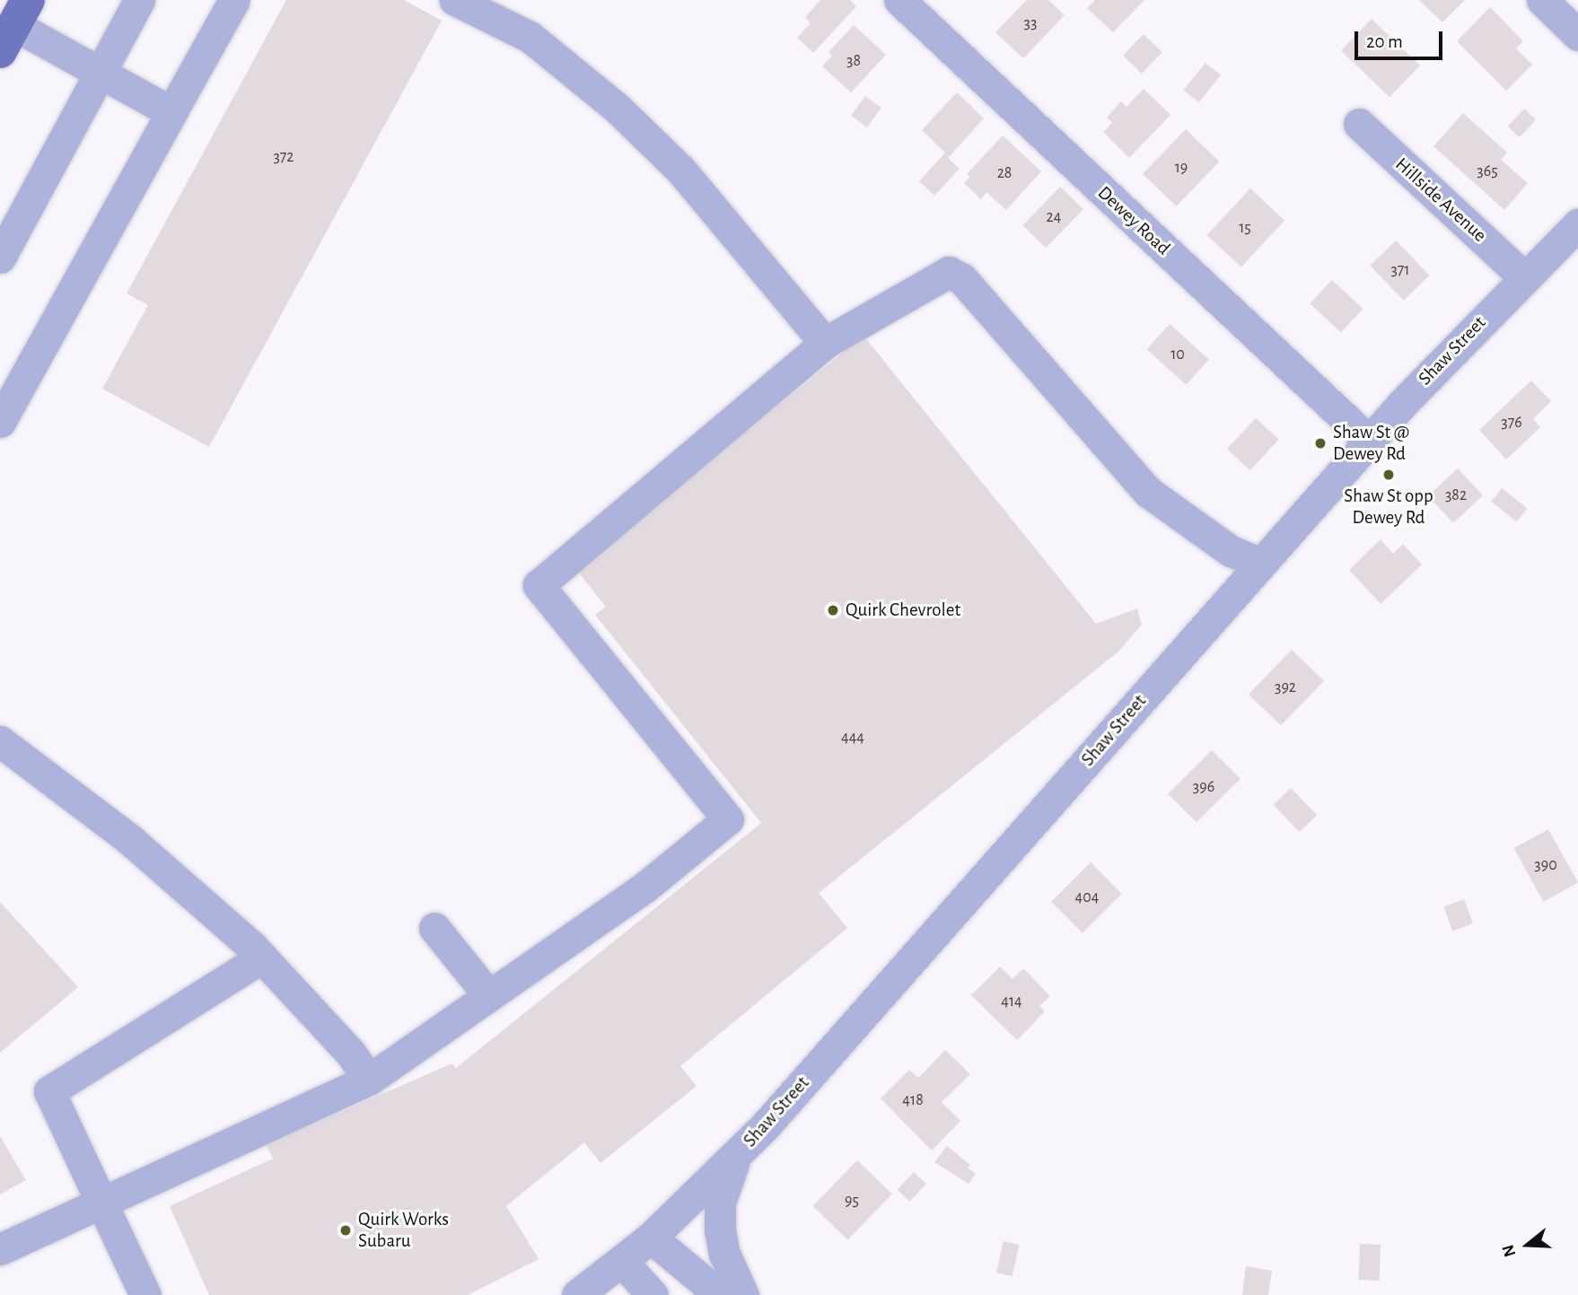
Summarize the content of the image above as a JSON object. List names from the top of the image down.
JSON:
{
  "streets": {
    "street": ["Hillside Avenue", "Dewey Road", "Shaw Street"]
  },
  "crossings": [
    ["Hillside Avenue", "Shaw Street"],
    ["Dewey Road", "Shaw Street"]
  ],
  "places": [
    "Shaw St @ Dewey Rd",
    "Shaw St opp Dewey Rd",
    "Quirk Chevrolet",
    "Quirk Works Subaru"
  ],
  "house_numbers": [
    "33",
    "38",
    "372",
    "19",
    "365",
    "28",
    "24",
    "15",
    "371",
    "10",
    "376",
    "382",
    "392",
    "444",
    "396",
    "390",
    "404",
    "414",
    "418",
    "95"
  ],
  "scale_bar": "20 m",
  "north": "left"
}
